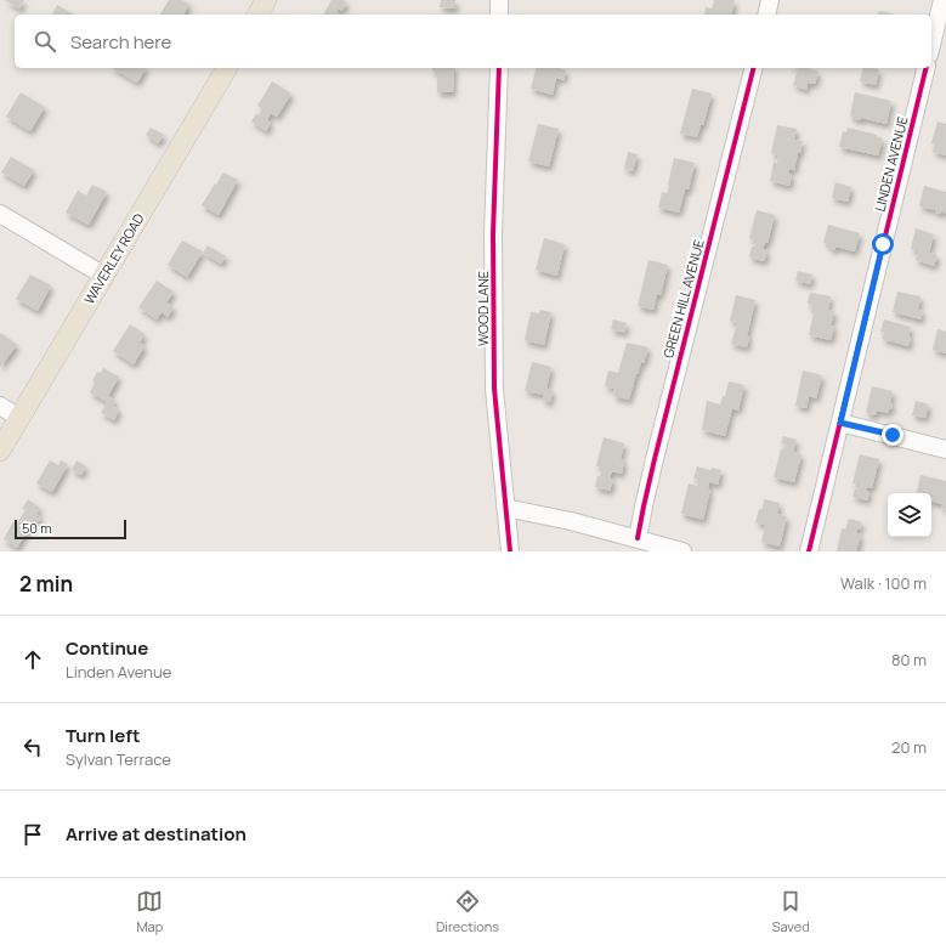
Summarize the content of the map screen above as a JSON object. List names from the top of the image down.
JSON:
{
  "streets": {
    "main road": ["WAVERLEY ROAD"],
    "street": ["LINDEN AVENUE", "GREEN HILL AVENUE", "WOOD LANE"]
  },
  "scale_bar": "50 m",
  "page": {
    "search": "Search here",
    "scale": "50 m",
    "heading": ["2 min", "Walk · 100 m"],
    "list": [
      ["Continue", "Linden Avenue", "80 m"],
      ["Turn left", "Sylvan Terrace", "20 m"],
      "Arrive at destination"
    ],
    "nav": ["Map", "Directions", "Saved"]
  }
}
